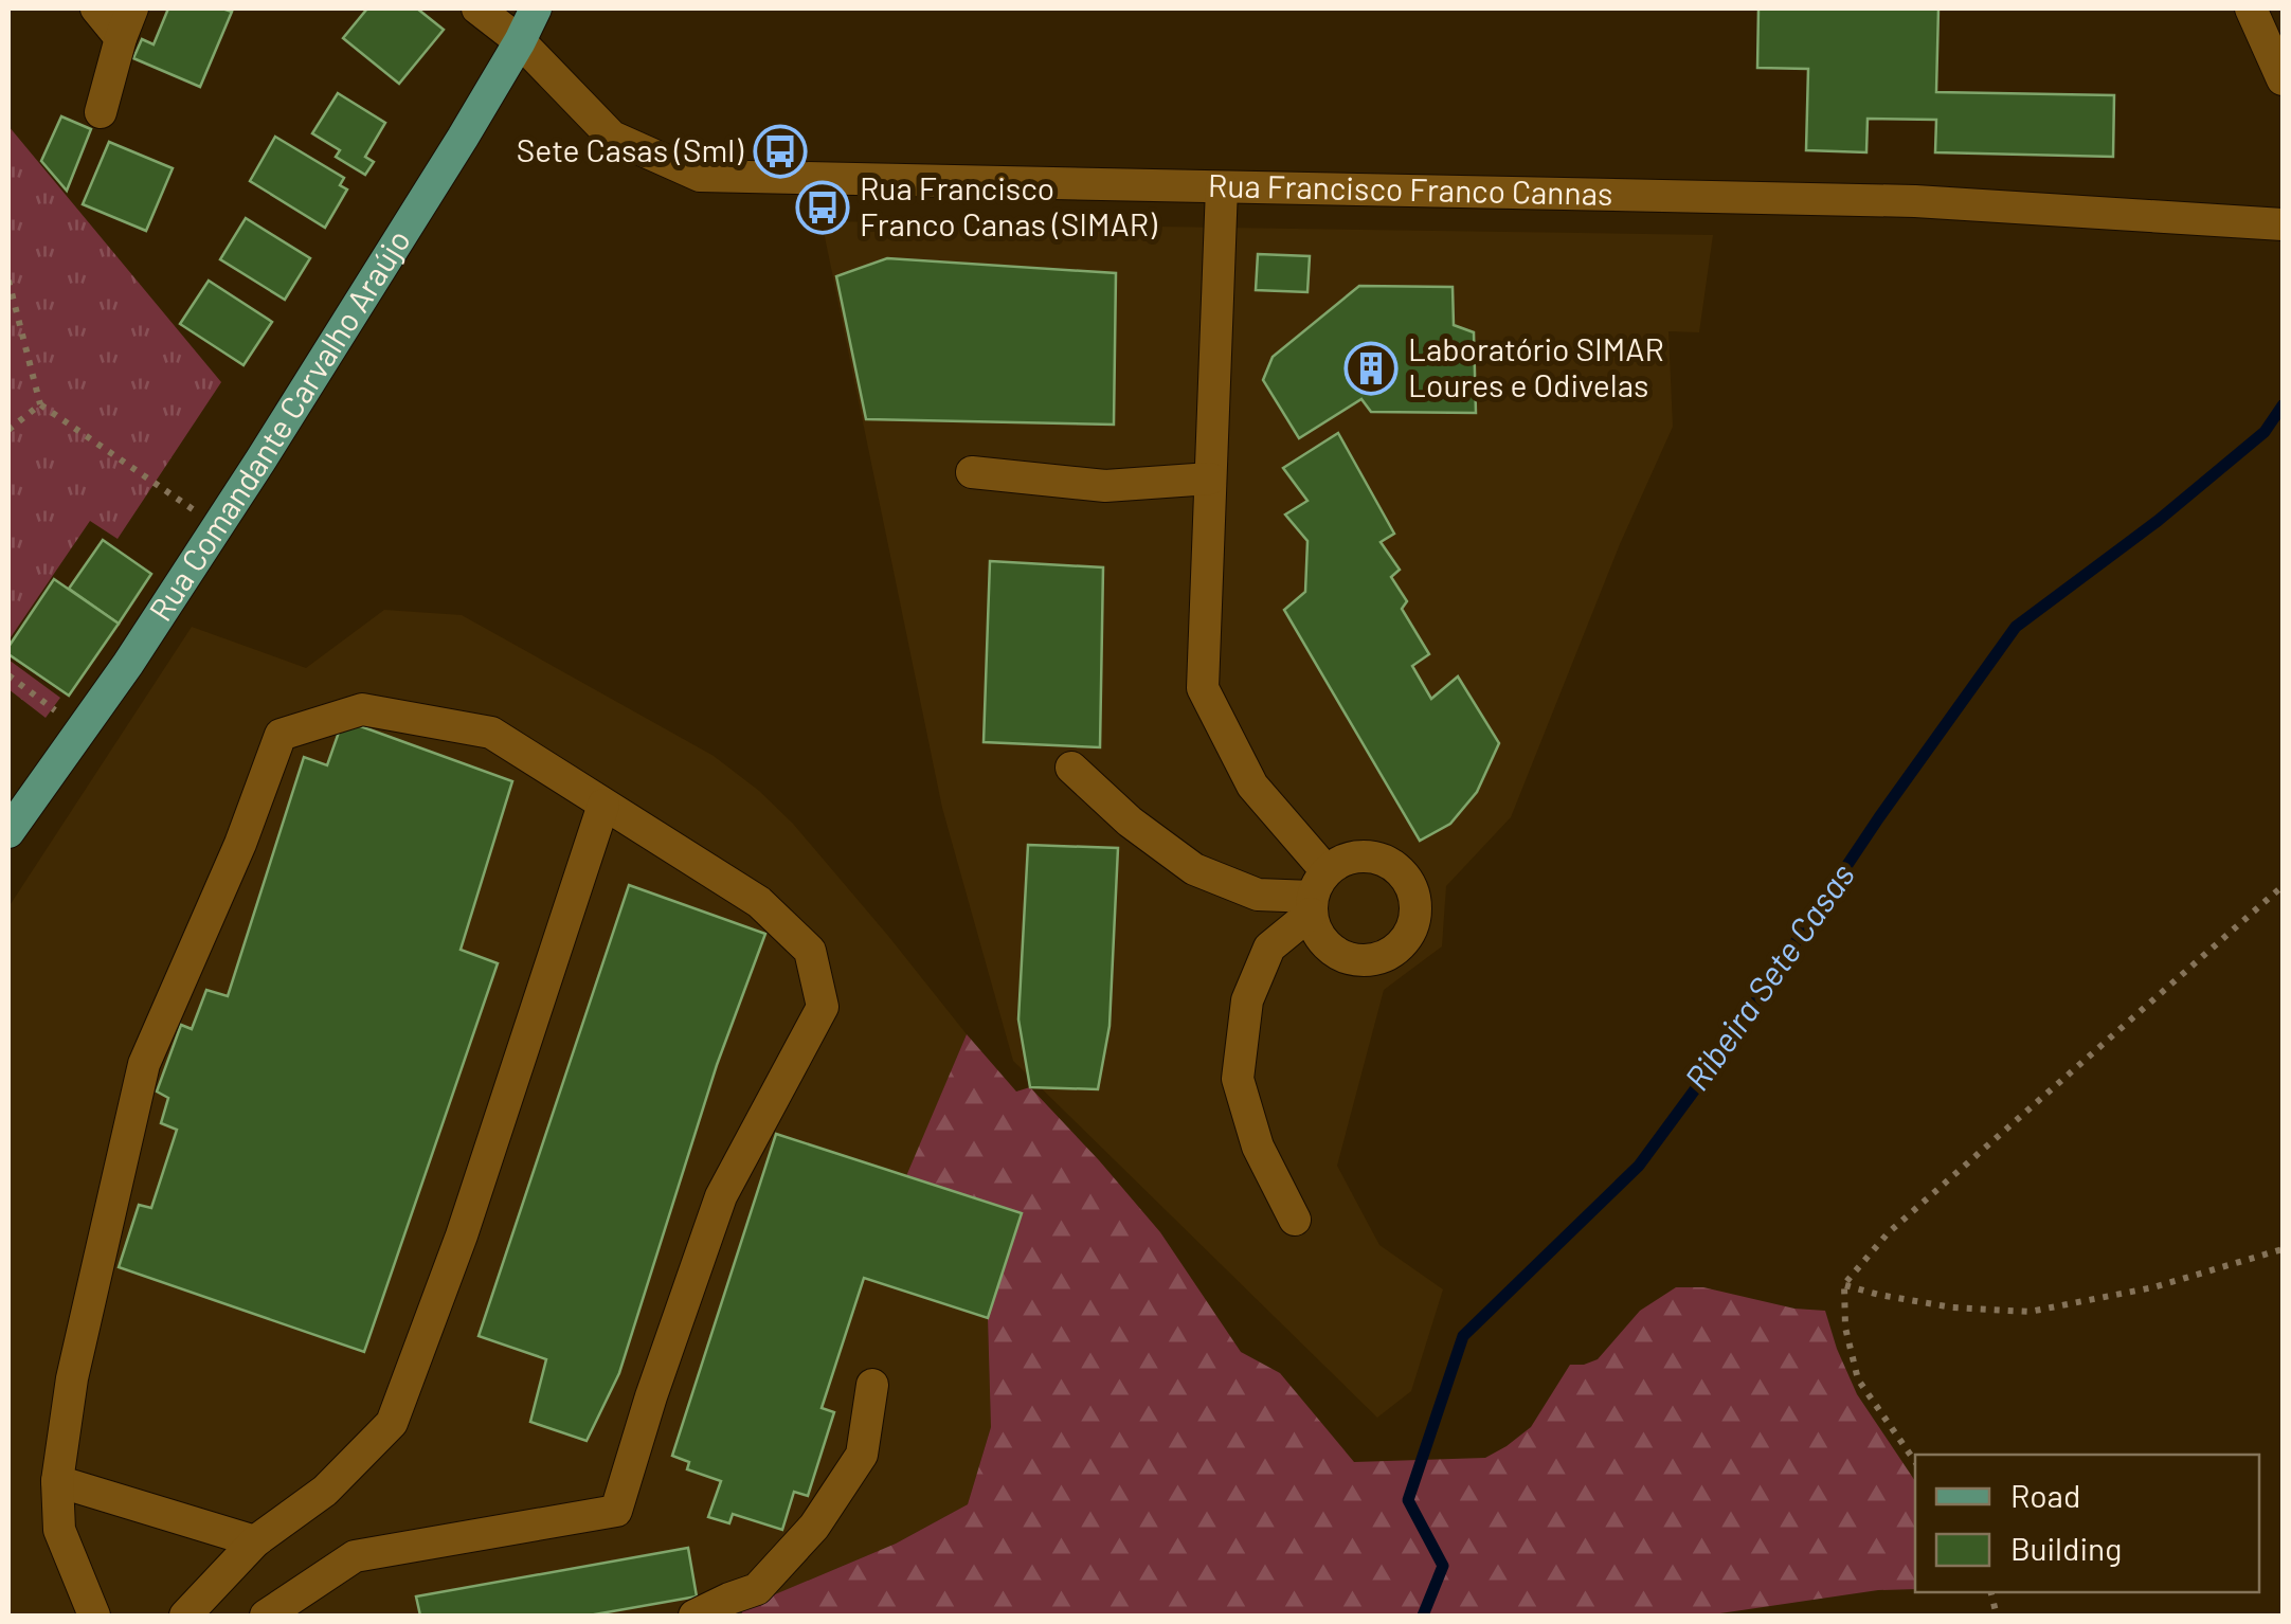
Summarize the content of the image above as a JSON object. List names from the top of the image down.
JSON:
{
  "streets": {
    "main road": ["Rua Comandante Carvalho Araújo"],
    "street": ["Rua Francisco Franco Cannas"]
  },
  "crossings": [
    ["Rua Francisco Franco Cannas", "Rua Comandante Carvalho Araújo"]
  ],
  "water": ["Ribeira Sete Casas"],
  "places": {
    "bus stop": ["Sete Casas (Sml)", "Rua Francisco Franco Canas (SIMAR)"],
    "building": ["Laboratório SIMAR Loures e Odivelas"]
  },
  "legend": ["Road", "Building"]
}
